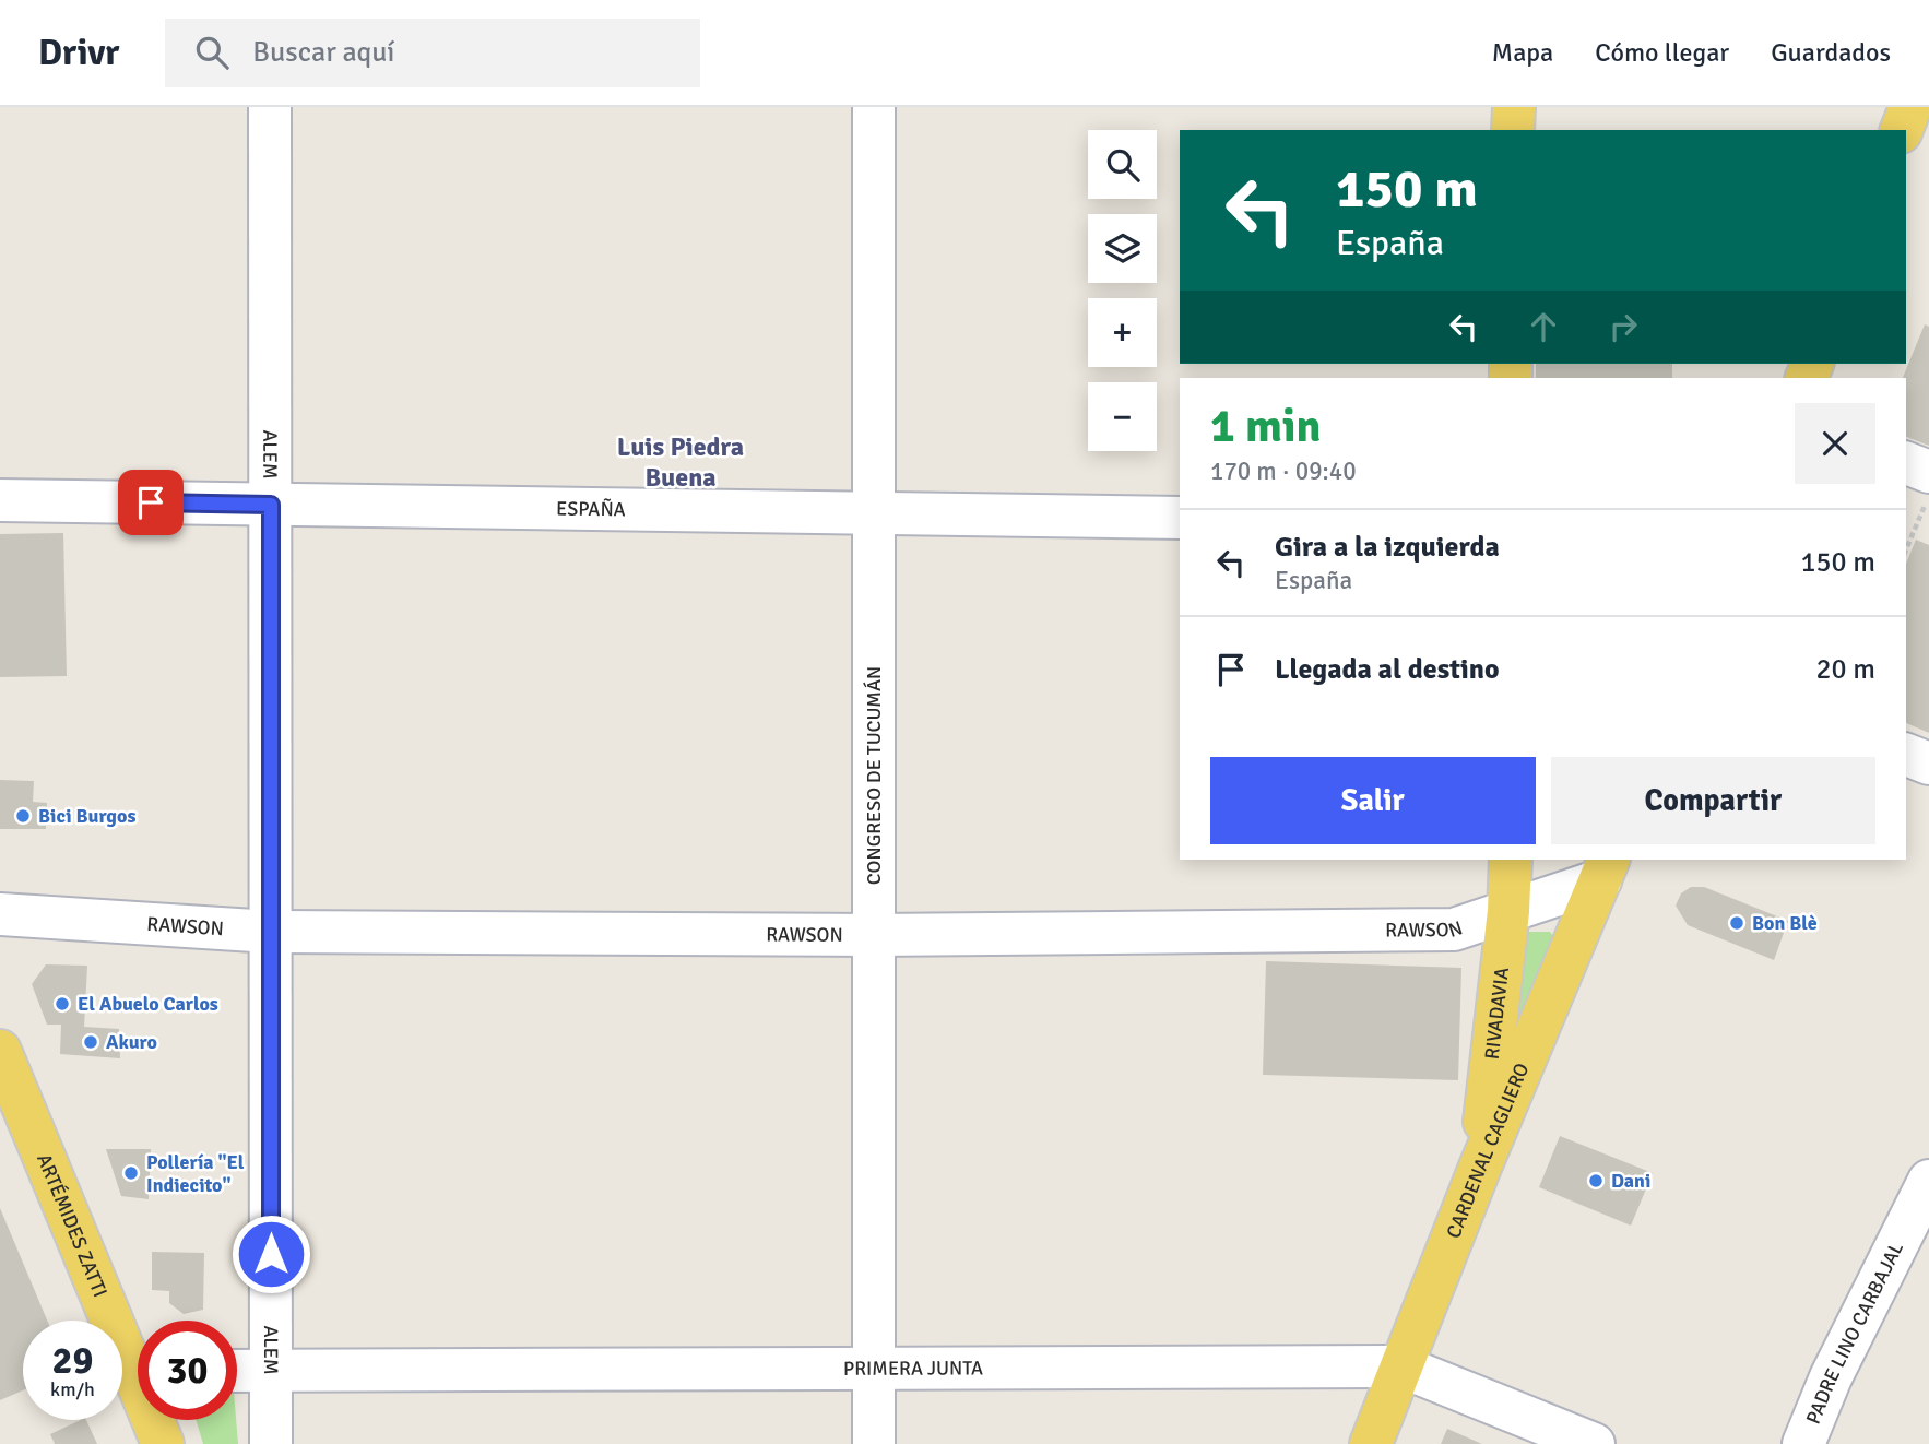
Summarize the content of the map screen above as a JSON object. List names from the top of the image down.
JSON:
{
  "streets": {
    "main road": ["RIVADAVIA", "CARDENAL CAGLIERO", "ARTÉMIDES ZATTI"],
    "street": [
      "ALEM",
      "ESPAÑA",
      "CONGRESO DE TUCUMÁN",
      "RAWSON",
      "PADRE LINO CARBAJAL",
      "PRIMERA JUNTA"
    ]
  },
  "crossings": [
    ["ALEM", "ESPAÑA"],
    ["ALEM", "RAWSON"],
    ["ALEM", "PRIMERA JUNTA"],
    ["ESPAÑA", "CONGRESO DE TUCUMÁN"],
    ["CONGRESO DE TUCUMÁN", "RAWSON"],
    ["CONGRESO DE TUCUMÁN", "PRIMERA JUNTA"],
    ["RAWSON", "RIVADAVIA"],
    ["RAWSON", "CARDENAL CAGLIERO"],
    ["RIVADAVIA", "CARDENAL CAGLIERO"],
    ["CARDENAL CAGLIERO", "PRIMERA JUNTA"]
  ],
  "districts": ["Luis Piedra Buena"],
  "places": [
    "Bici Burgos",
    "Bon Blè",
    "El Abuelo Carlos",
    "Akuro",
    "Pollería \"El Indiecito\"",
    "Dani"
  ],
  "page": {
    "header": "Drivr",
    "search": "Buscar aquí",
    "nav": ["Mapa", "Cómo llegar", "Guardados"],
    "map_buttons": ["+", "−"],
    "turn": ["150 m", "España"],
    "heading": ["1 min", "170 m · 09:40"],
    "list": [
      {
        "name": "Gira a la izquierda",
        "note": "España",
        "value": "150 m"
      },
      {
        "name": "Llegada al destino",
        "value": "20 m"
      }
    ],
    "buttons": ["Salir", "Compartir"],
    "speed": "29 km/h",
    "limit": "30"
  }
}
